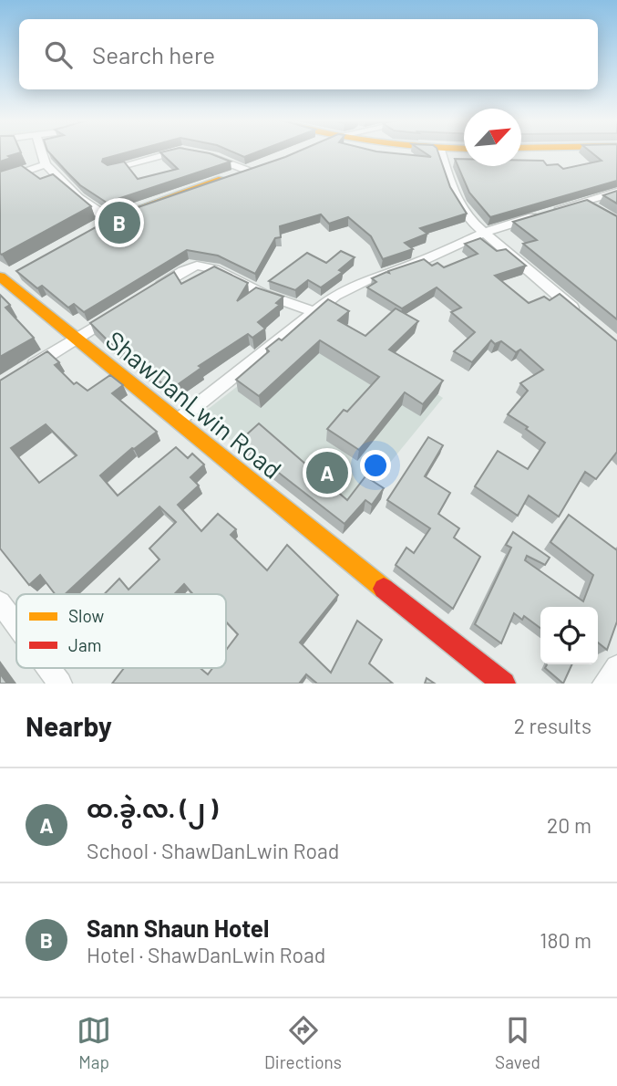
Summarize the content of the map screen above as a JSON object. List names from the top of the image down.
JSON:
{
  "streets": {
    "main road": ["ShawDanLwin Road"]
  },
  "legend": ["Slow", "Jam"],
  "north": "top right",
  "page": {
    "search": "Search here",
    "pins": ["B", "A"],
    "heading": ["Nearby", "2 results"],
    "list": [
      {
        "mark": "A",
        "name": "ထ.ခွဲ.လ. (၂ )",
        "note": "School · ShawDanLwin Road",
        "value": "20 m"
      },
      {
        "mark": "B",
        "name": "Sann Shaun Hotel",
        "note": "Hotel · ShawDanLwin Road",
        "value": "180 m"
      }
    ],
    "nav": ["Map", "Directions", "Saved"]
  }
}
